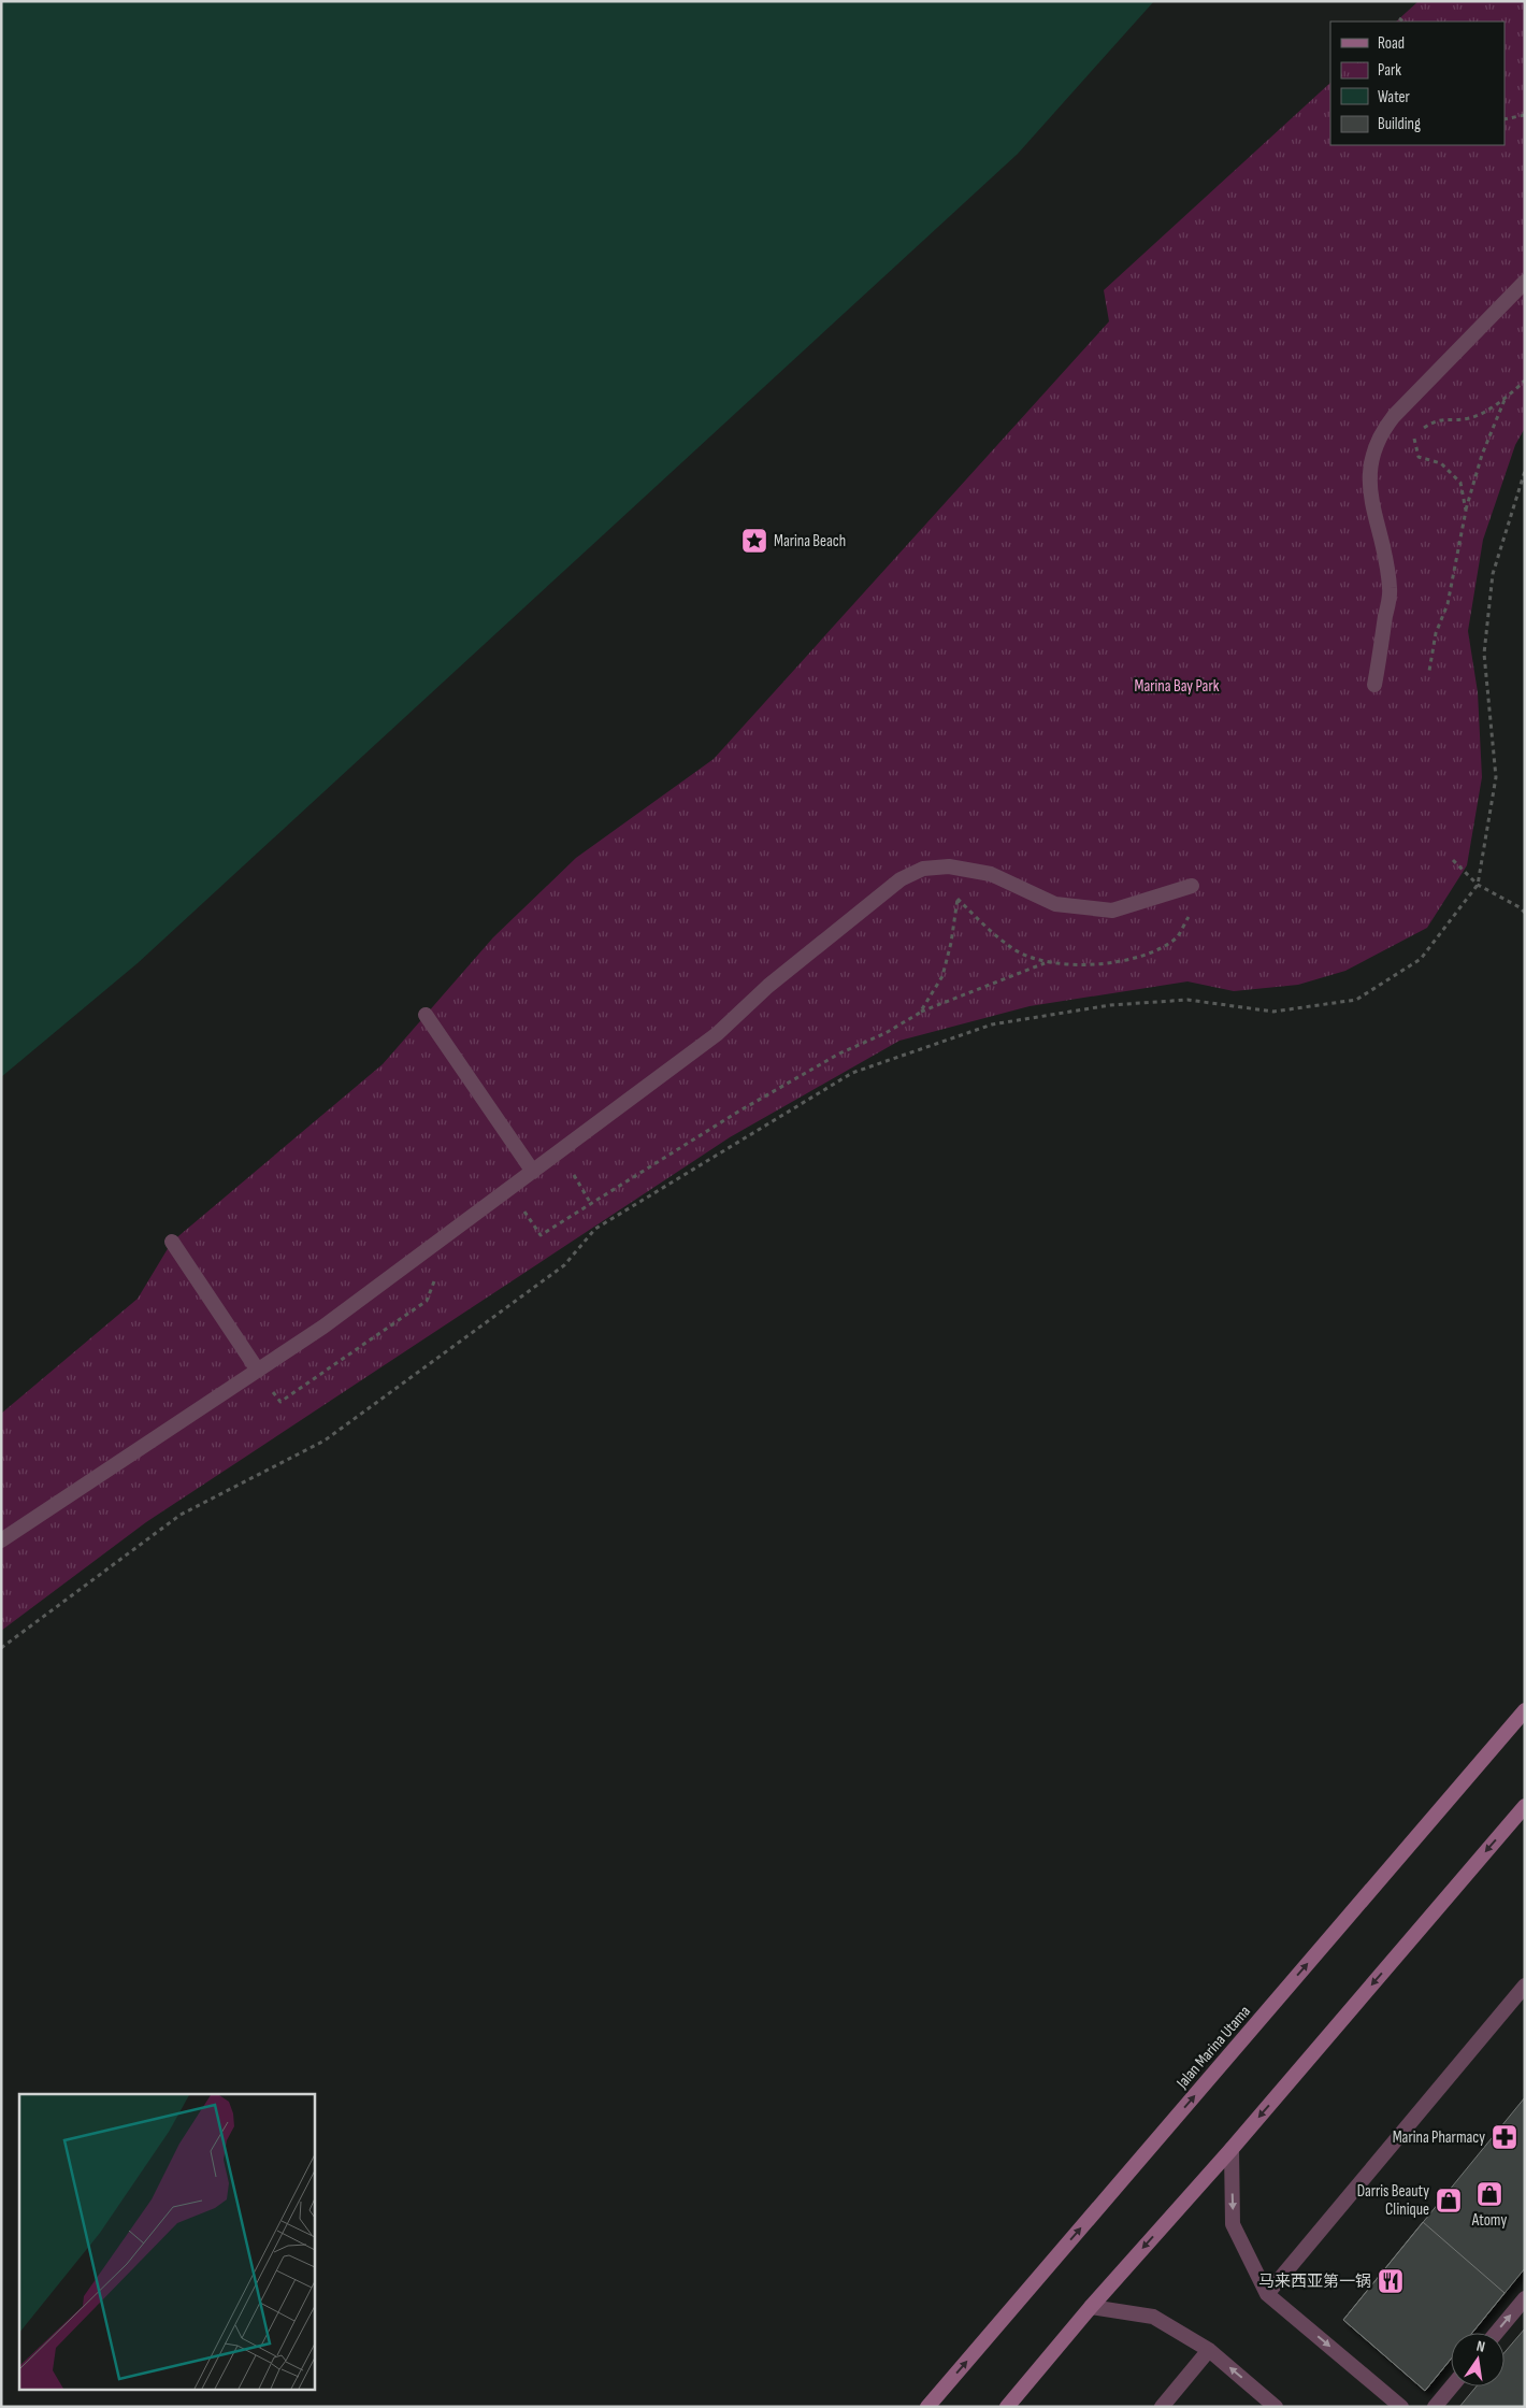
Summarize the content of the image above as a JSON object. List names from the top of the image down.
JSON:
{
  "streets": {
    "main road": ["Jalan Marina Utama"]
  },
  "parks": ["Marina Bay Park"],
  "places": {
    "place": ["Marina Beach"],
    "pharmacy": ["Marina Pharmacy"],
    "shop": ["Atomy", "Darris Beauty Clinique"],
    "restaurant": ["马来西亚第一锅"]
  },
  "legend": [
    "Road",
    "Park",
    "Water",
    "Building"
  ],
  "north": "top"
}
